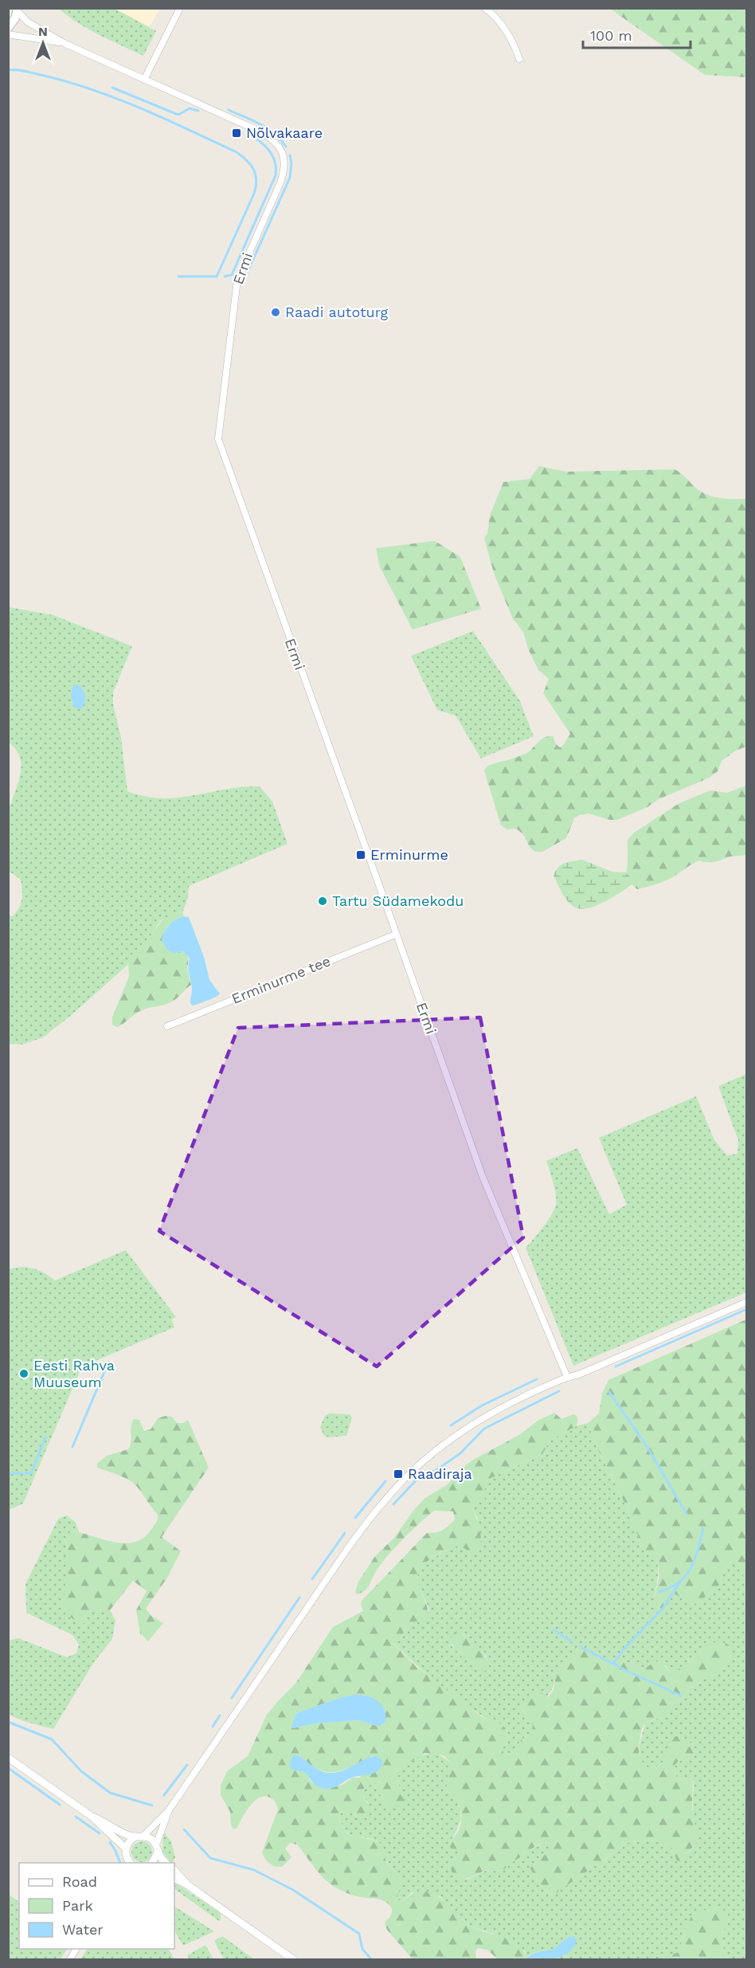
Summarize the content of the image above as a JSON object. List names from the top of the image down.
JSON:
{
  "streets": {
    "street": ["Ermi", "Erminurme tee"]
  },
  "crossings": [
    ["Ermi", "Erminurme tee"]
  ],
  "places": {
    "transit": ["Nõlvakaare", "Erminurme", "Raadiraja"],
    "other": ["Raadi autoturg", "Tartu Südamekodu", "Eesti Rahva Muuseum"]
  },
  "legend": ["Road", "Park", "Water"],
  "scale_bar": "100 m",
  "north": "top"
}
